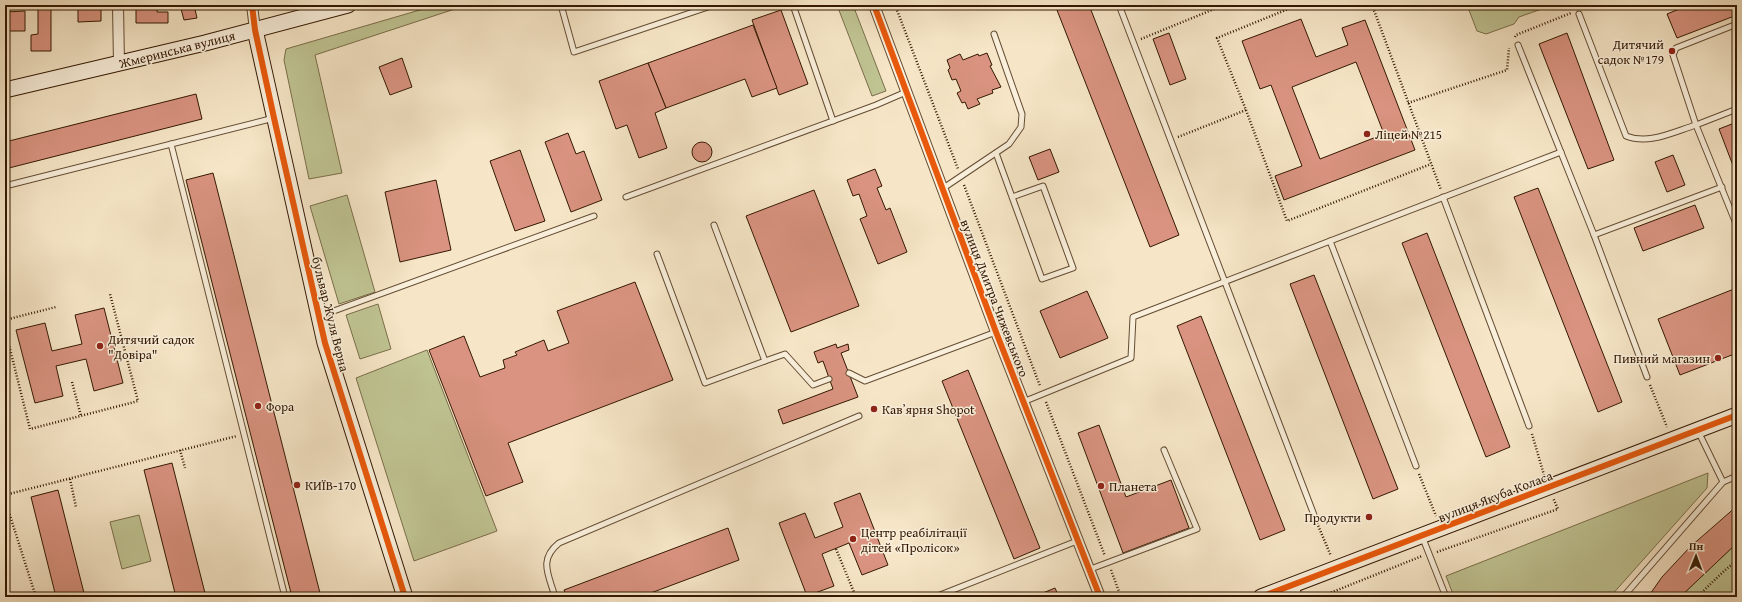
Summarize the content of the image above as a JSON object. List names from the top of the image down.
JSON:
{
  "streets": {
    "street": [
      "Жмеринська вулиця",
      "вулиця Дмитра Чижевського",
      "бульвар Жуля Верна",
      "вулиця Якуба Коласа"
    ]
  },
  "crossings": [
    ["Жмеринська вулиця", "бульвар Жуля Верна"]
  ],
  "places": [
    "Дитячий садок №179",
    "Ліцей №215",
    "Дитячий садок \"Довіра\"",
    "Пивний магазин",
    "Фора",
    "Кавʼярня Shopot",
    "КИЇВ-170",
    "Планета",
    "Продукти",
    "Центр реабілітації дітей «Пролісок»"
  ],
  "north": "top"
}
